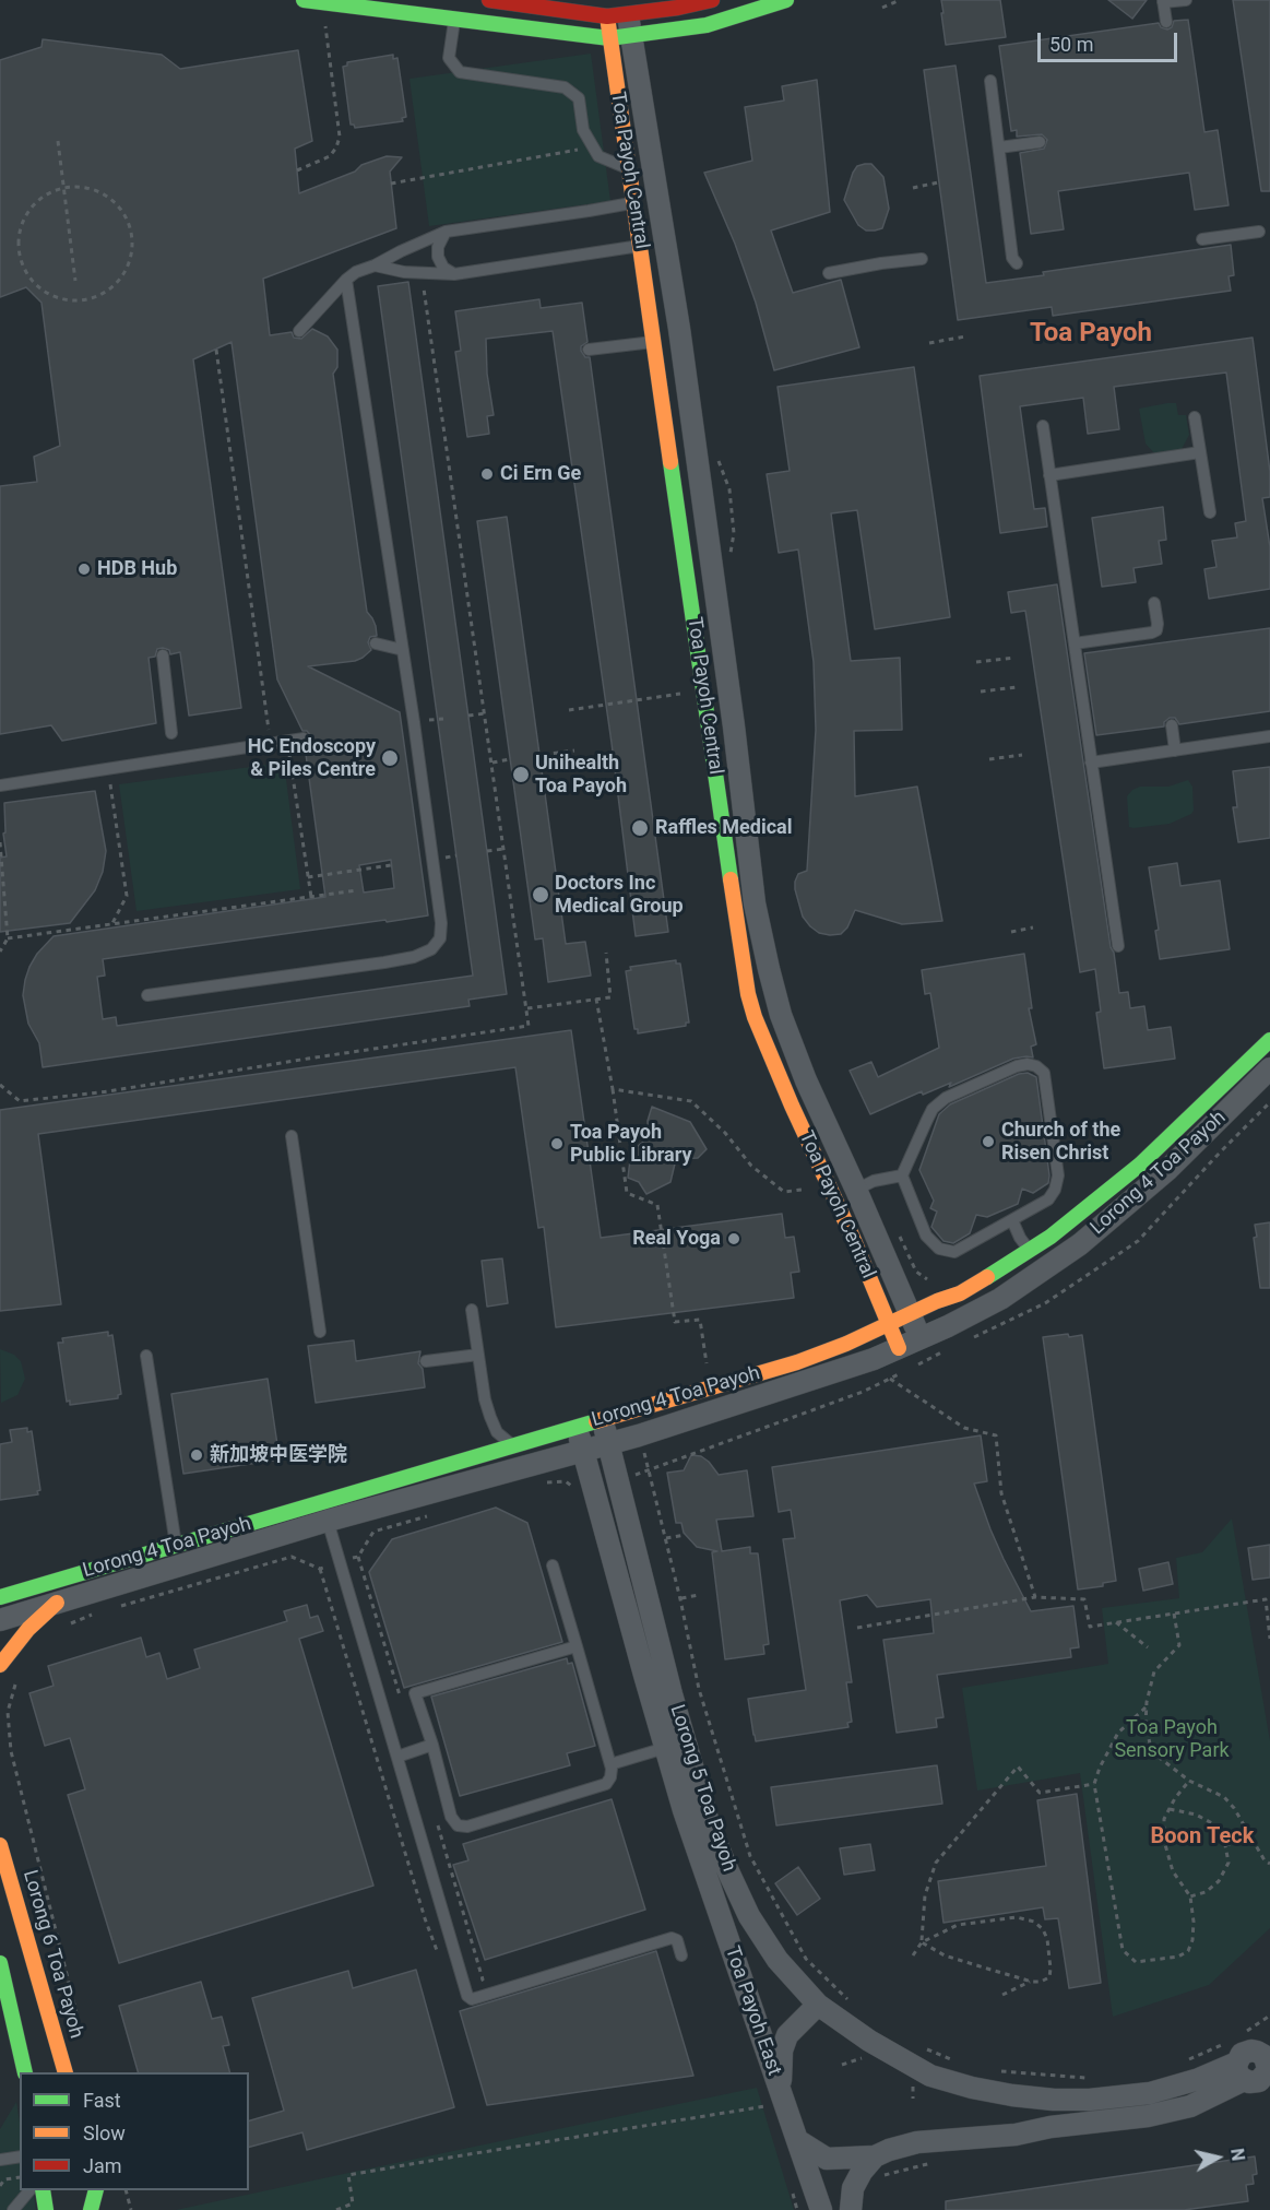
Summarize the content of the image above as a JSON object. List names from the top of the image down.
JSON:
{
  "streets": {
    "street": [
      "Toa Payoh Central",
      "Lorong 4 Toa Payoh",
      "Lorong 5 Toa Payoh",
      "Lorong 6 Toa Payoh",
      "Toa Payoh East"
    ]
  },
  "crossings": [
    ["Toa Payoh Central", "Lorong 4 Toa Payoh"],
    ["Lorong 4 Toa Payoh", "Lorong 5 Toa Payoh"],
    ["Lorong 5 Toa Payoh", "Toa Payoh East"]
  ],
  "districts": ["Toa Payoh", "Boon Teck"],
  "parks": ["Toa Payoh Sensory Park"],
  "places": [
    "Ci Ern Ge",
    "HDB Hub",
    "HC Endoscopy & Piles Centre",
    "Unihealth Toa Payoh",
    "Raffles Medical",
    "Doctors Inc Medical Group",
    "Church of the Risen Christ",
    "Toa Payoh Public Library",
    "Real Yoga",
    "新加坡中医学院"
  ],
  "legend": ["Fast", "Slow", "Jam"],
  "scale_bar": "50 m",
  "north": "right"
}
